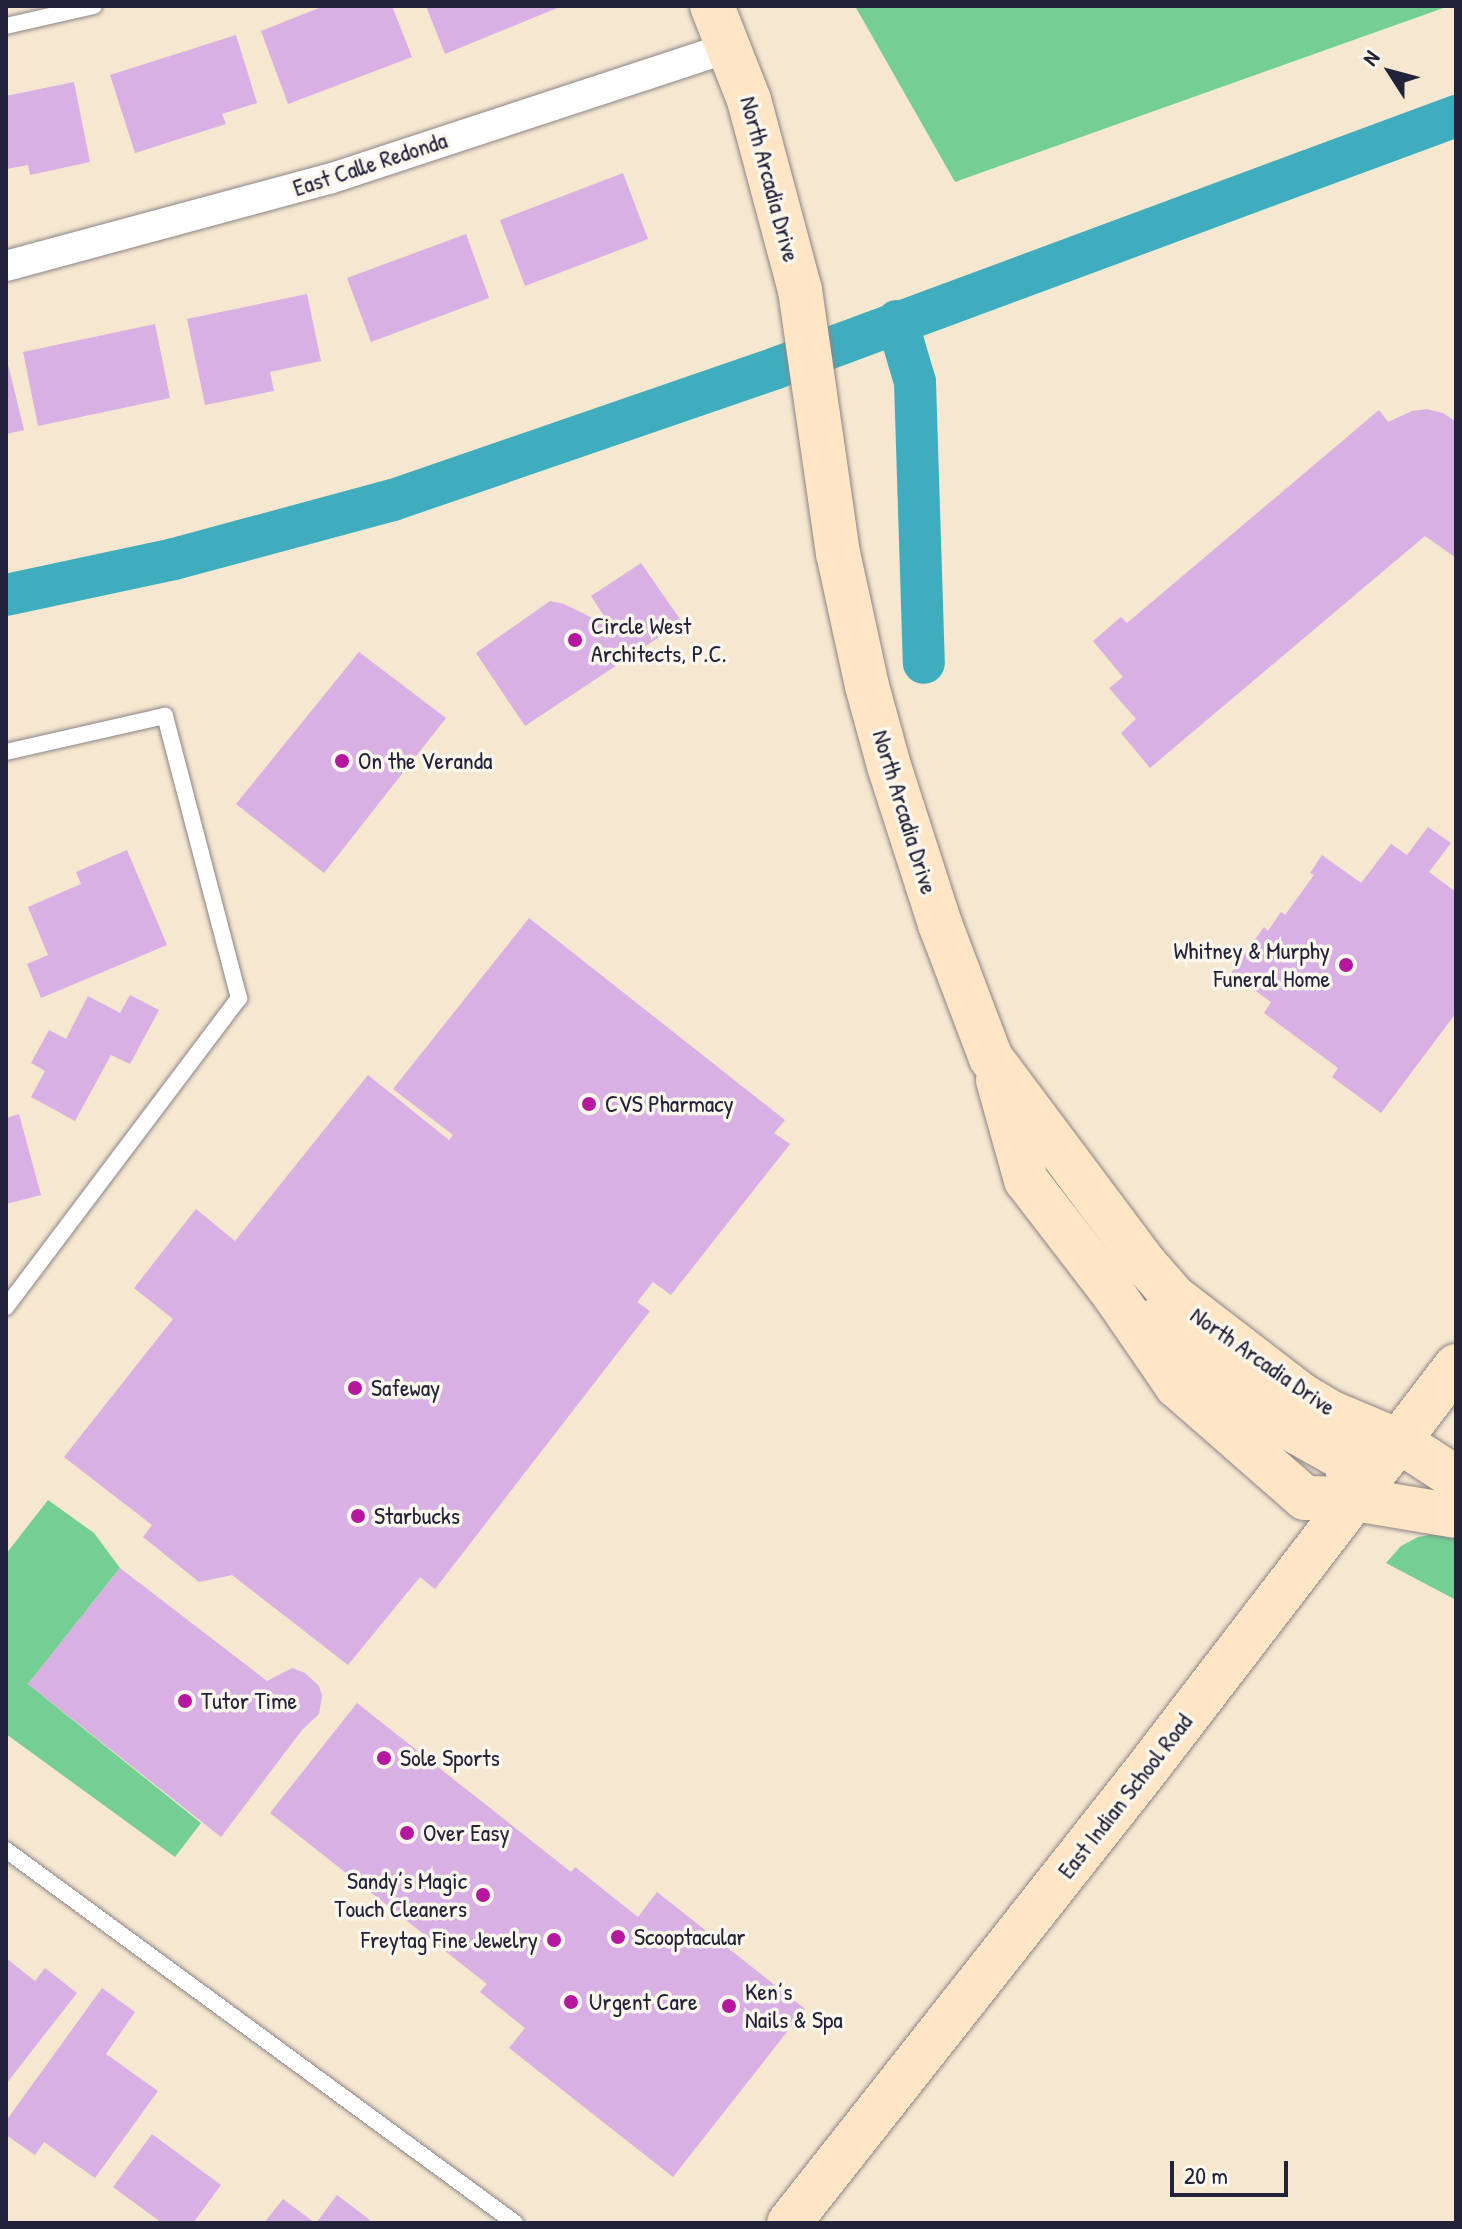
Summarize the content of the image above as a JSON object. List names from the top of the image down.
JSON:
{
  "streets": {
    "street": ["East Calle Redonda", "North Arcadia Drive", "East Indian School Road"]
  },
  "crossings": [
    ["East Calle Redonda", "North Arcadia Drive"],
    ["North Arcadia Drive", "East Indian School Road"]
  ],
  "places": [
    "Circle West Architects, P.C.",
    "On the Veranda",
    "Whitney & Murphy Funeral Home",
    "CVS Pharmacy",
    "Safeway",
    "Starbucks",
    "Tutor Time",
    "Sole Sports",
    "Over Easy",
    "Sandy’s Magic Touch Cleaners",
    "Scooptacular",
    "Freytag Fine Jewelry",
    "Urgent Care",
    "Ken’s Nails & Spa"
  ],
  "scale_bar": "20 m",
  "north": "top left"
}
